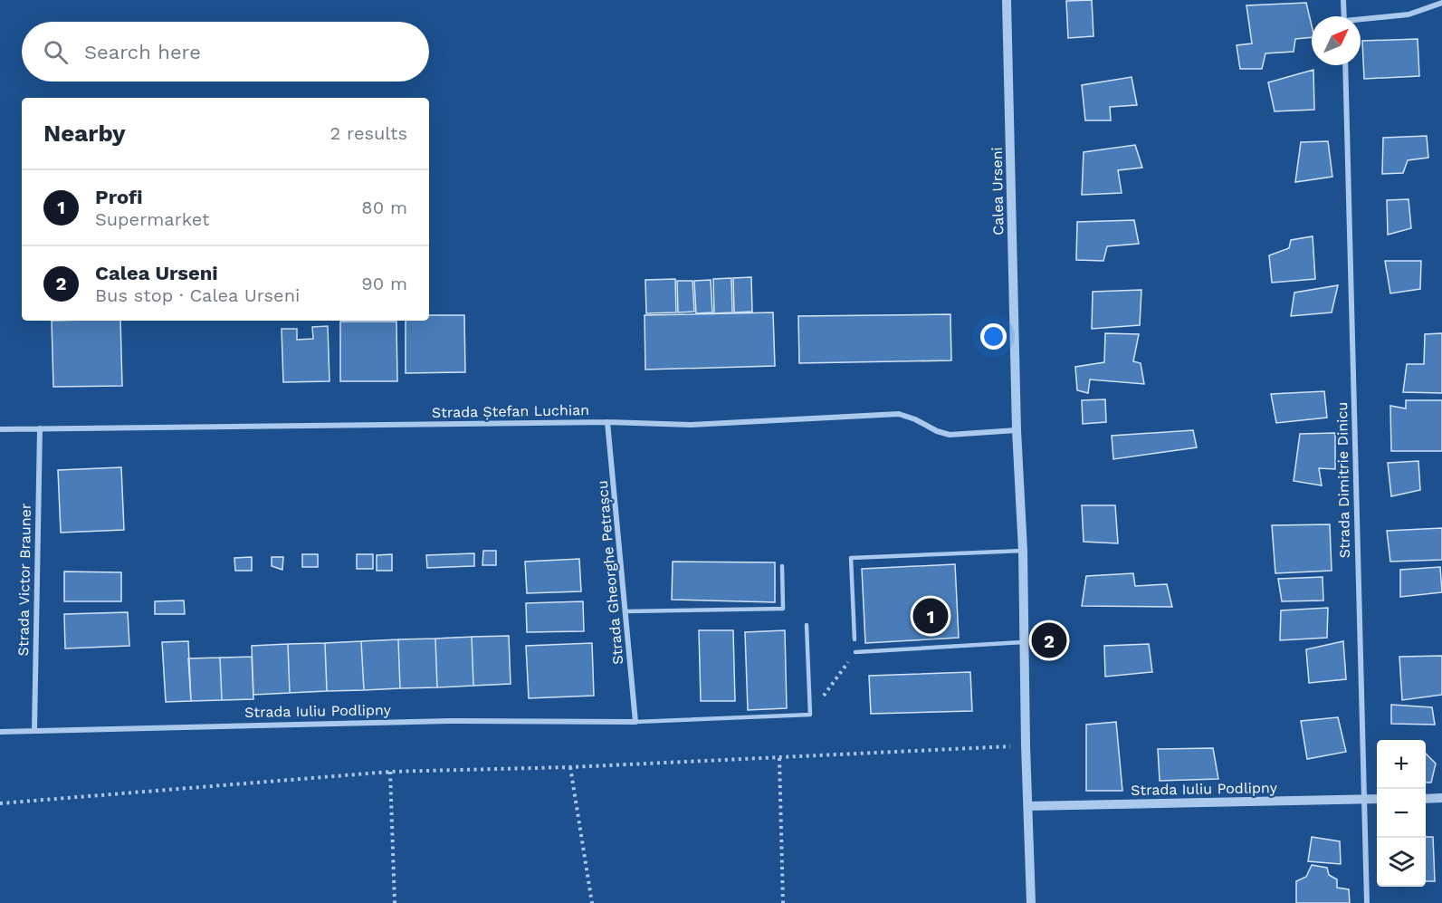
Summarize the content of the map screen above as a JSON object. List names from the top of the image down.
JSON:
{
  "streets": {
    "street": [
      "Calea Urseni",
      "Strada Ștefan Luchian",
      "Strada Dimitrie Dinicu",
      "Strada Gheorghe Petrașcu",
      "Strada Victor Brauner",
      "Strada Iuliu Podlipny"
    ]
  },
  "crossings": [
    ["Calea Urseni", "Strada Ștefan Luchian"],
    ["Calea Urseni", "Strada Iuliu Podlipny"],
    ["Strada Ștefan Luchian", "Strada Gheorghe Petrașcu"],
    ["Strada Ștefan Luchian", "Strada Victor Brauner"],
    ["Strada Dimitrie Dinicu", "Strada Iuliu Podlipny"],
    ["Strada Gheorghe Petrașcu", "Strada Iuliu Podlipny"],
    ["Strada Victor Brauner", "Strada Iuliu Podlipny"]
  ],
  "north": "top right",
  "page": {
    "search": "Search here",
    "heading": ["Nearby", "2 results"],
    "list": [
      {
        "mark": "1",
        "name": "Profi",
        "note": "Supermarket",
        "value": "80 m"
      },
      {
        "mark": "2",
        "name": "Calea Urseni",
        "note": "Bus stop · Calea Urseni",
        "value": "90 m"
      }
    ],
    "pins": ["1", "2"],
    "map_buttons": ["+", "−"]
  }
}
